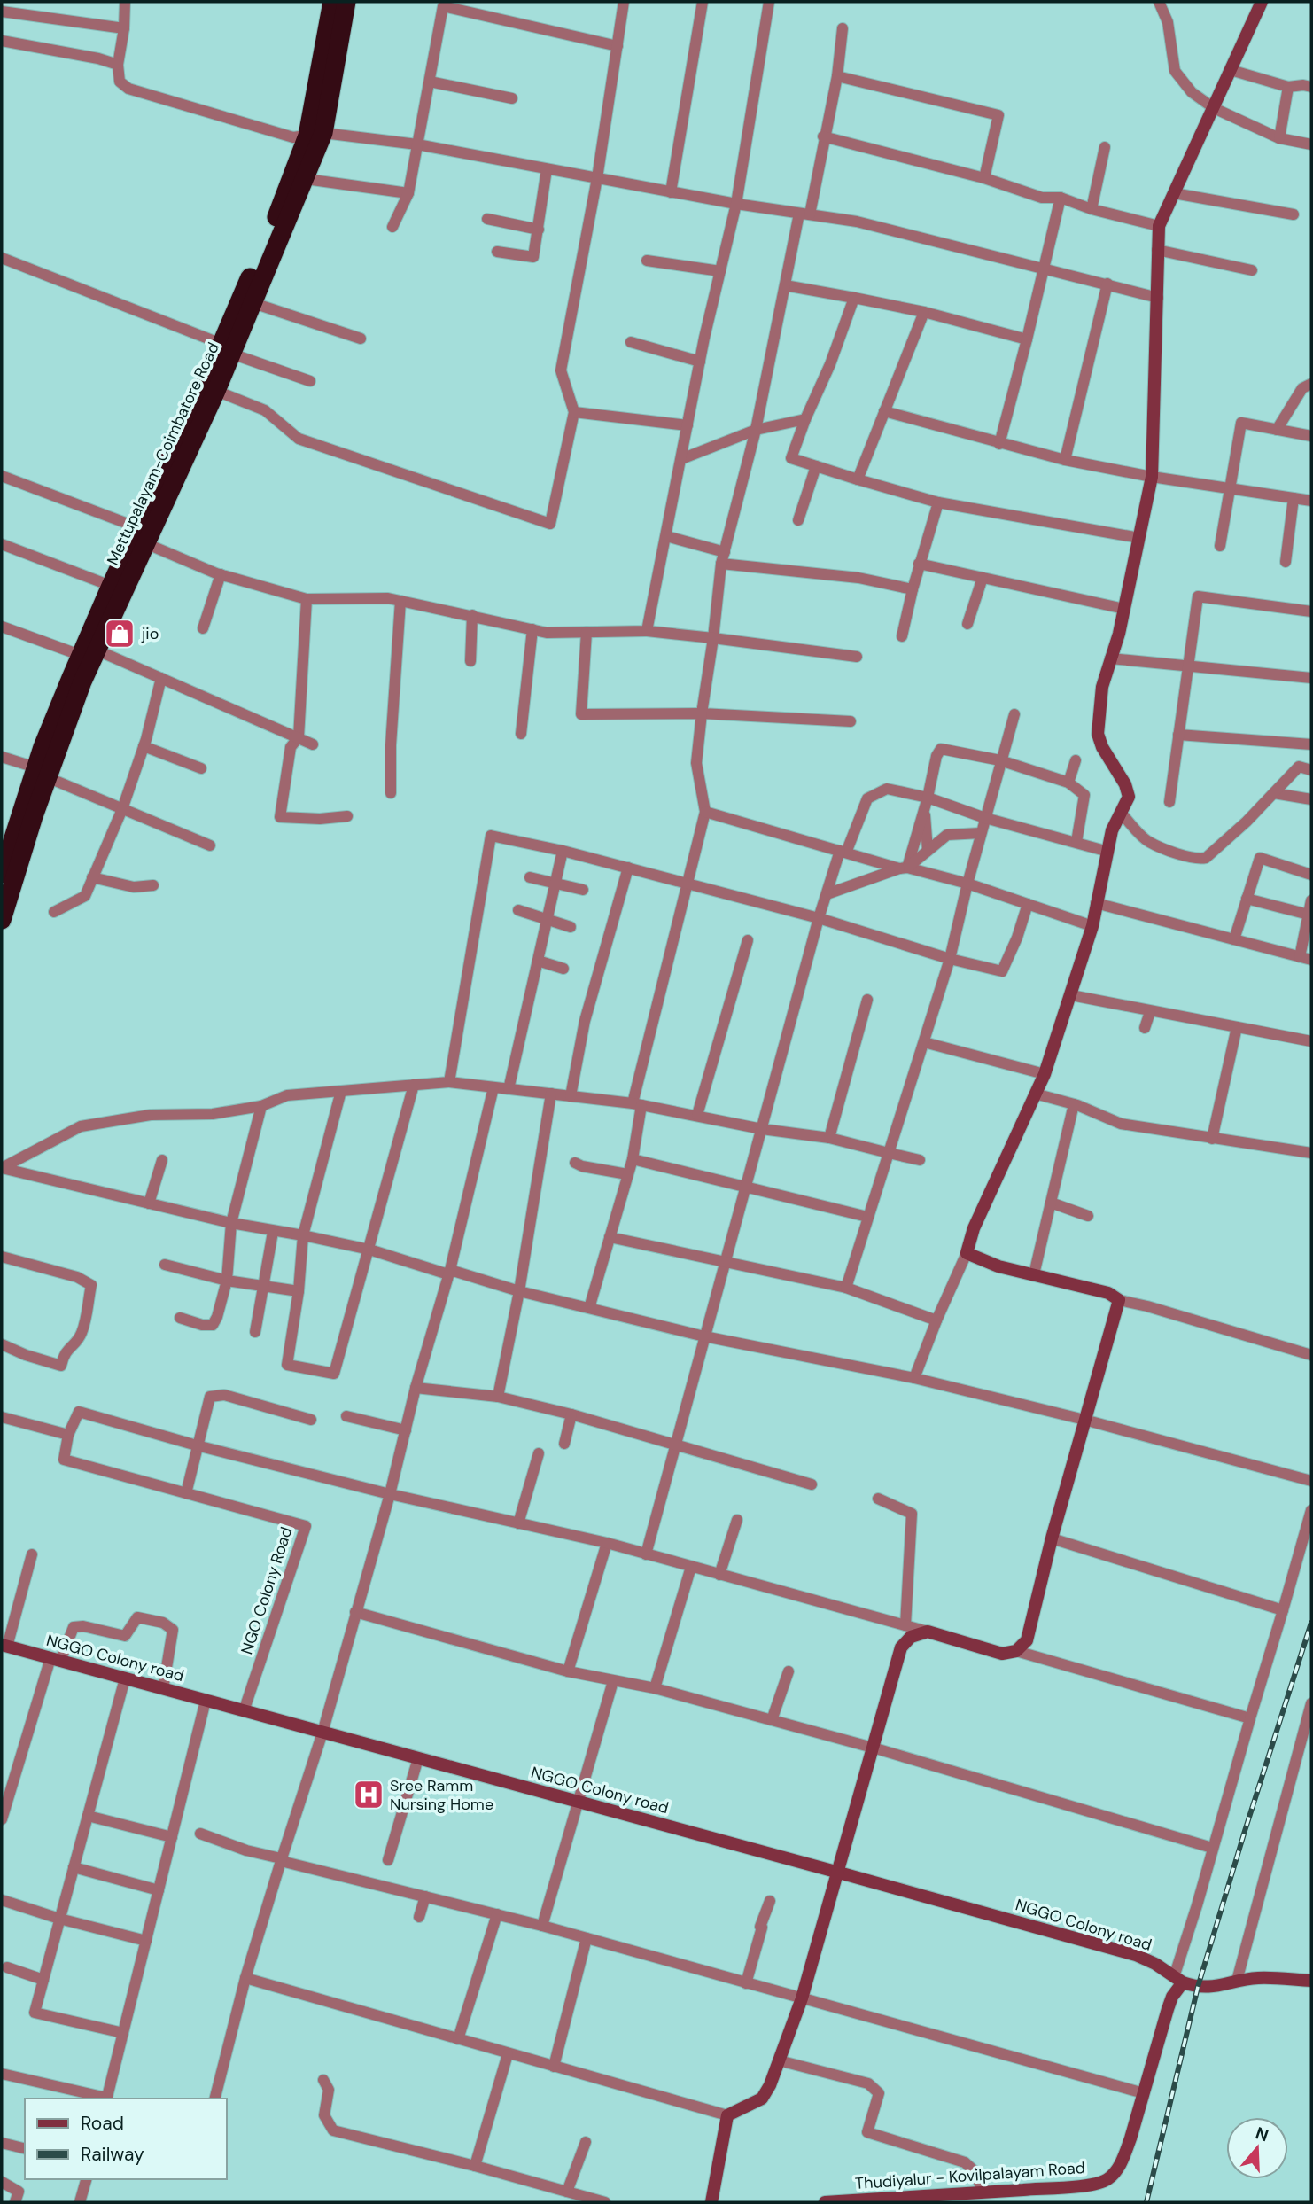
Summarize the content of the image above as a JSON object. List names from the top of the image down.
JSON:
{
  "streets": {
    "highway": ["Mettupalayam-Coimbatore Road"],
    "street": ["NGO Colony Road", "NGGO Colony road", "Thudiyalur - Kovilpalayam Road"]
  },
  "crossings": [
    ["NGO Colony Road", "NGGO Colony road"],
    ["NGGO Colony road", "Thudiyalur - Kovilpalayam Road"]
  ],
  "places": {
    "shop": ["jio"],
    "hospital": ["Sree Ramm Nursing Home"]
  },
  "legend": ["Road", "Railway"],
  "north": "top"
}
